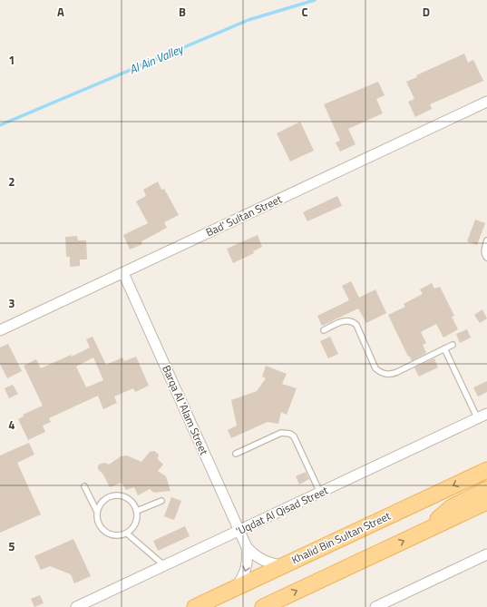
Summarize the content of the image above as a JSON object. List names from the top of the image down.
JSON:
{
  "streets": {
    "main road": ["Khalid Bin Sultan Street"],
    "street": ["Bad' Sultan Street", "Barqa Al 'Alam Street", "'Uqdat Al Qisad Street"]
  },
  "crossings": [
    ["Bad' Sultan Street", "Barqa Al 'Alam Street"],
    ["Barqa Al 'Alam Street", "'Uqdat Al Qisad Street"],
    ["Barqa Al 'Alam Street", "Khalid Bin Sultan Street"]
  ],
  "water": ["Al Ain Valley"],
  "grid": {
    "columns": [
      "A",
      "B",
      "C",
      "D"
    ],
    "rows": [
      "1",
      "2",
      "3",
      "4",
      "5"
    ]
  }
}
